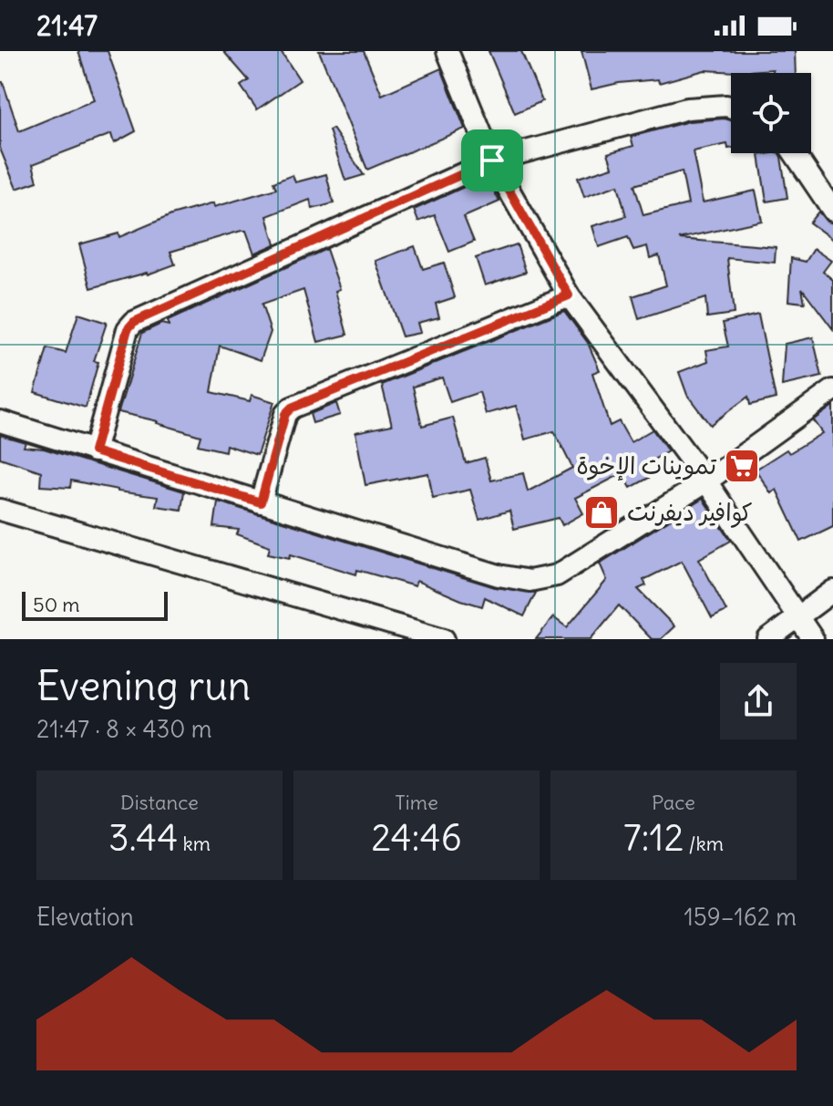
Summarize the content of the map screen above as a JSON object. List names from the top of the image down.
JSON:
{
  "places": {
    "supermarket": ["تموينات الإخوة"],
    "shop": ["كوافير ديفرنت"]
  },
  "scale_bar": "50 m",
  "page": {
    "status": "21:47",
    "scale": "50 m",
    "heading": ["Evening run", "21:47 · 8 × 430 m"],
    "stats": [
      ["Distance", "3.44 km"],
      ["Time", "24:46"],
      ["Pace", "7:12 /km"]
    ],
    "chart": ["Elevation", "159–162 m"]
  }
}
